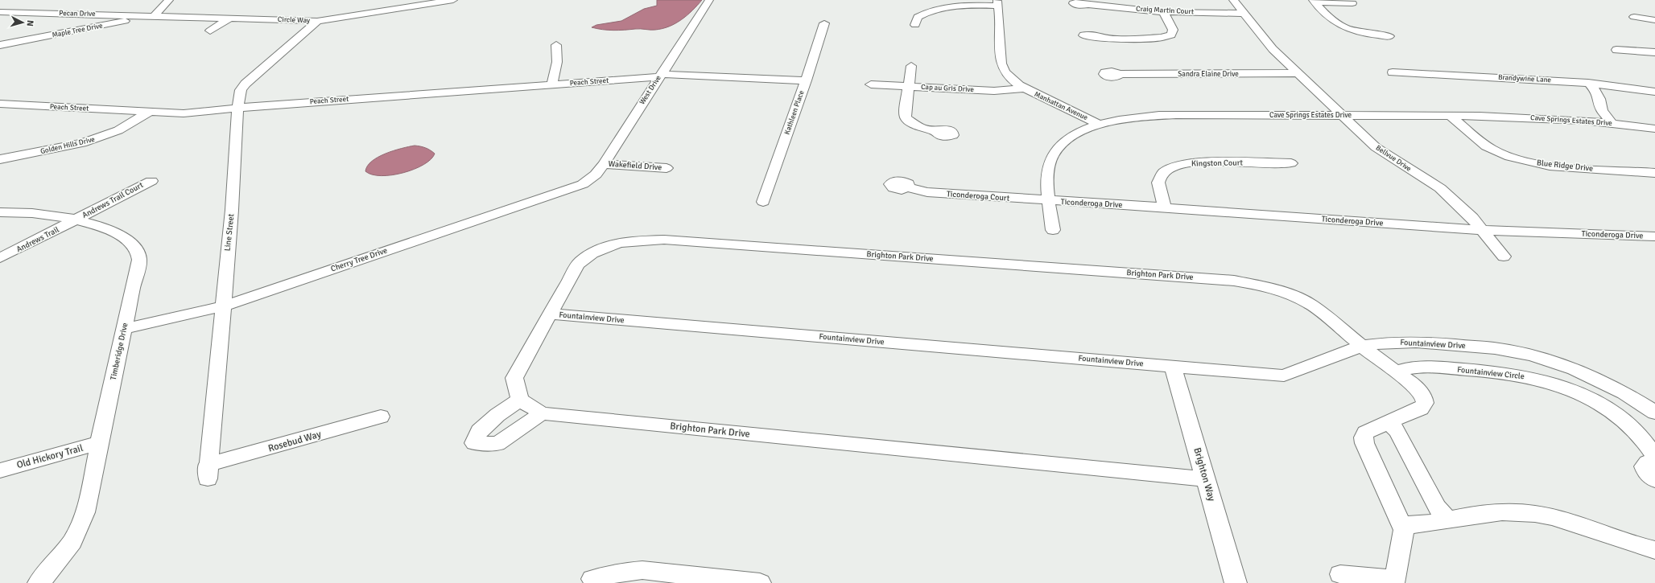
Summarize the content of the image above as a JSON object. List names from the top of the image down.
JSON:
{
  "streets": {
    "street": [
      "Craig Martin Court",
      "Pecan Drive",
      "Circle Way",
      "Maple Tree Drive",
      "Sandra Elaine Drive",
      "Brandywine Lane",
      "Peach Street",
      "Cap au Gris Drive",
      "West Drive",
      "Manhattan Avenue",
      "Kathleen Place",
      "Cave Springs Estates Drive",
      "Golden Hills Drive",
      "Bellvue Drive",
      "Kingston Court",
      "Wakefield Drive",
      "Blue Ridge Drive",
      "Ticonderoga Court",
      "Andrews Trail Court",
      "Ticonderoga Drive",
      "Line Street",
      "Andrews Trail",
      "Brighton Park Drive",
      "Cherry Tree Drive",
      "Fountainview Drive",
      "Timberidge Drive",
      "Fountainview Circle",
      "Rosebud Way",
      "Old Hickory Trail",
      "Brighton Way"
    ]
  },
  "crossings": [
    ["Craig Martin Court", "Bellvue Drive"],
    ["Pecan Drive", "Circle Way"],
    ["Pecan Drive", "Maple Tree Drive"],
    ["Circle Way", "Maple Tree Drive"],
    ["Circle Way", "Line Street"],
    ["Sandra Elaine Drive", "Bellvue Drive"],
    ["Peach Street", "West Drive"],
    ["Peach Street", "Golden Hills Drive"],
    ["Peach Street", "Line Street"],
    ["Cap au Gris Drive", "Manhattan Avenue"],
    ["West Drive", "Wakefield Drive"],
    ["West Drive", "Cherry Tree Drive"],
    ["Manhattan Avenue", "Cave Springs Estates Drive"],
    ["Cave Springs Estates Drive", "Bellvue Drive"],
    ["Cave Springs Estates Drive", "Blue Ridge Drive"],
    ["Cave Springs Estates Drive", "Ticonderoga Court"],
    ["Cave Springs Estates Drive", "Ticonderoga Drive"],
    ["Bellvue Drive", "Ticonderoga Drive"],
    ["Kingston Court", "Ticonderoga Drive"],
    ["Ticonderoga Court", "Ticonderoga Drive"],
    ["Andrews Trail Court", "Andrews Trail"],
    ["Andrews Trail Court", "Timberidge Drive"],
    ["Line Street", "Cherry Tree Drive"],
    ["Line Street", "Rosebud Way"],
    ["Andrews Trail", "Timberidge Drive"],
    ["Brighton Park Drive", "Fountainview Drive"],
    ["Brighton Park Drive", "Brighton Way"],
    ["Cherry Tree Drive", "Timberidge Drive"],
    ["Fountainview Drive", "Brighton Way"],
    ["Timberidge Drive", "Old Hickory Trail"]
  ],
  "north": "right"
}
